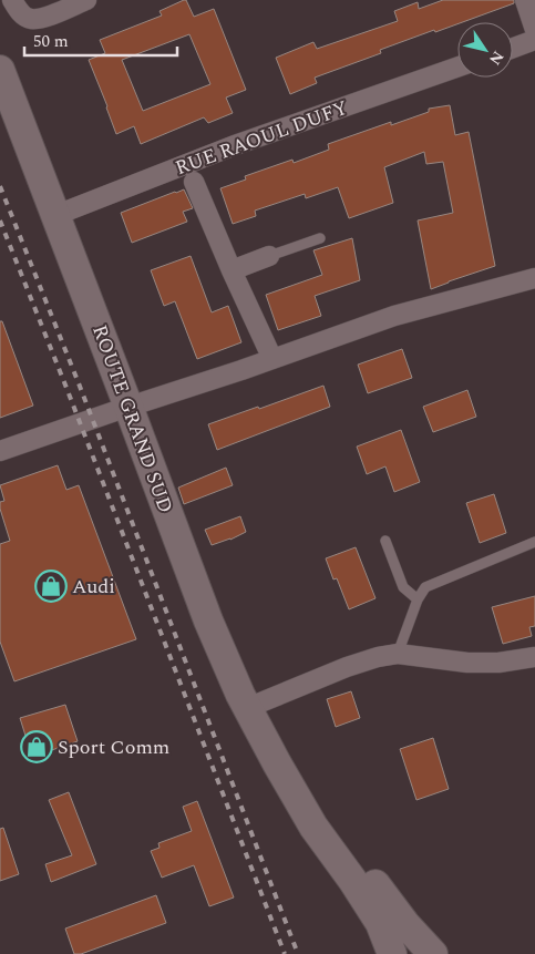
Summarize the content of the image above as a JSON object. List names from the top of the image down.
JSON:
{
  "streets": {
    "main road": ["ROUTE GRAND SUD"],
    "street": ["RUE RAOUL DUFY"]
  },
  "crossings": [
    ["RUE RAOUL DUFY", "ROUTE GRAND SUD"]
  ],
  "places": {
    "shop": ["Audi", "Sport Comm"]
  },
  "scale_bar": "50 m",
  "north": "bottom right"
}
